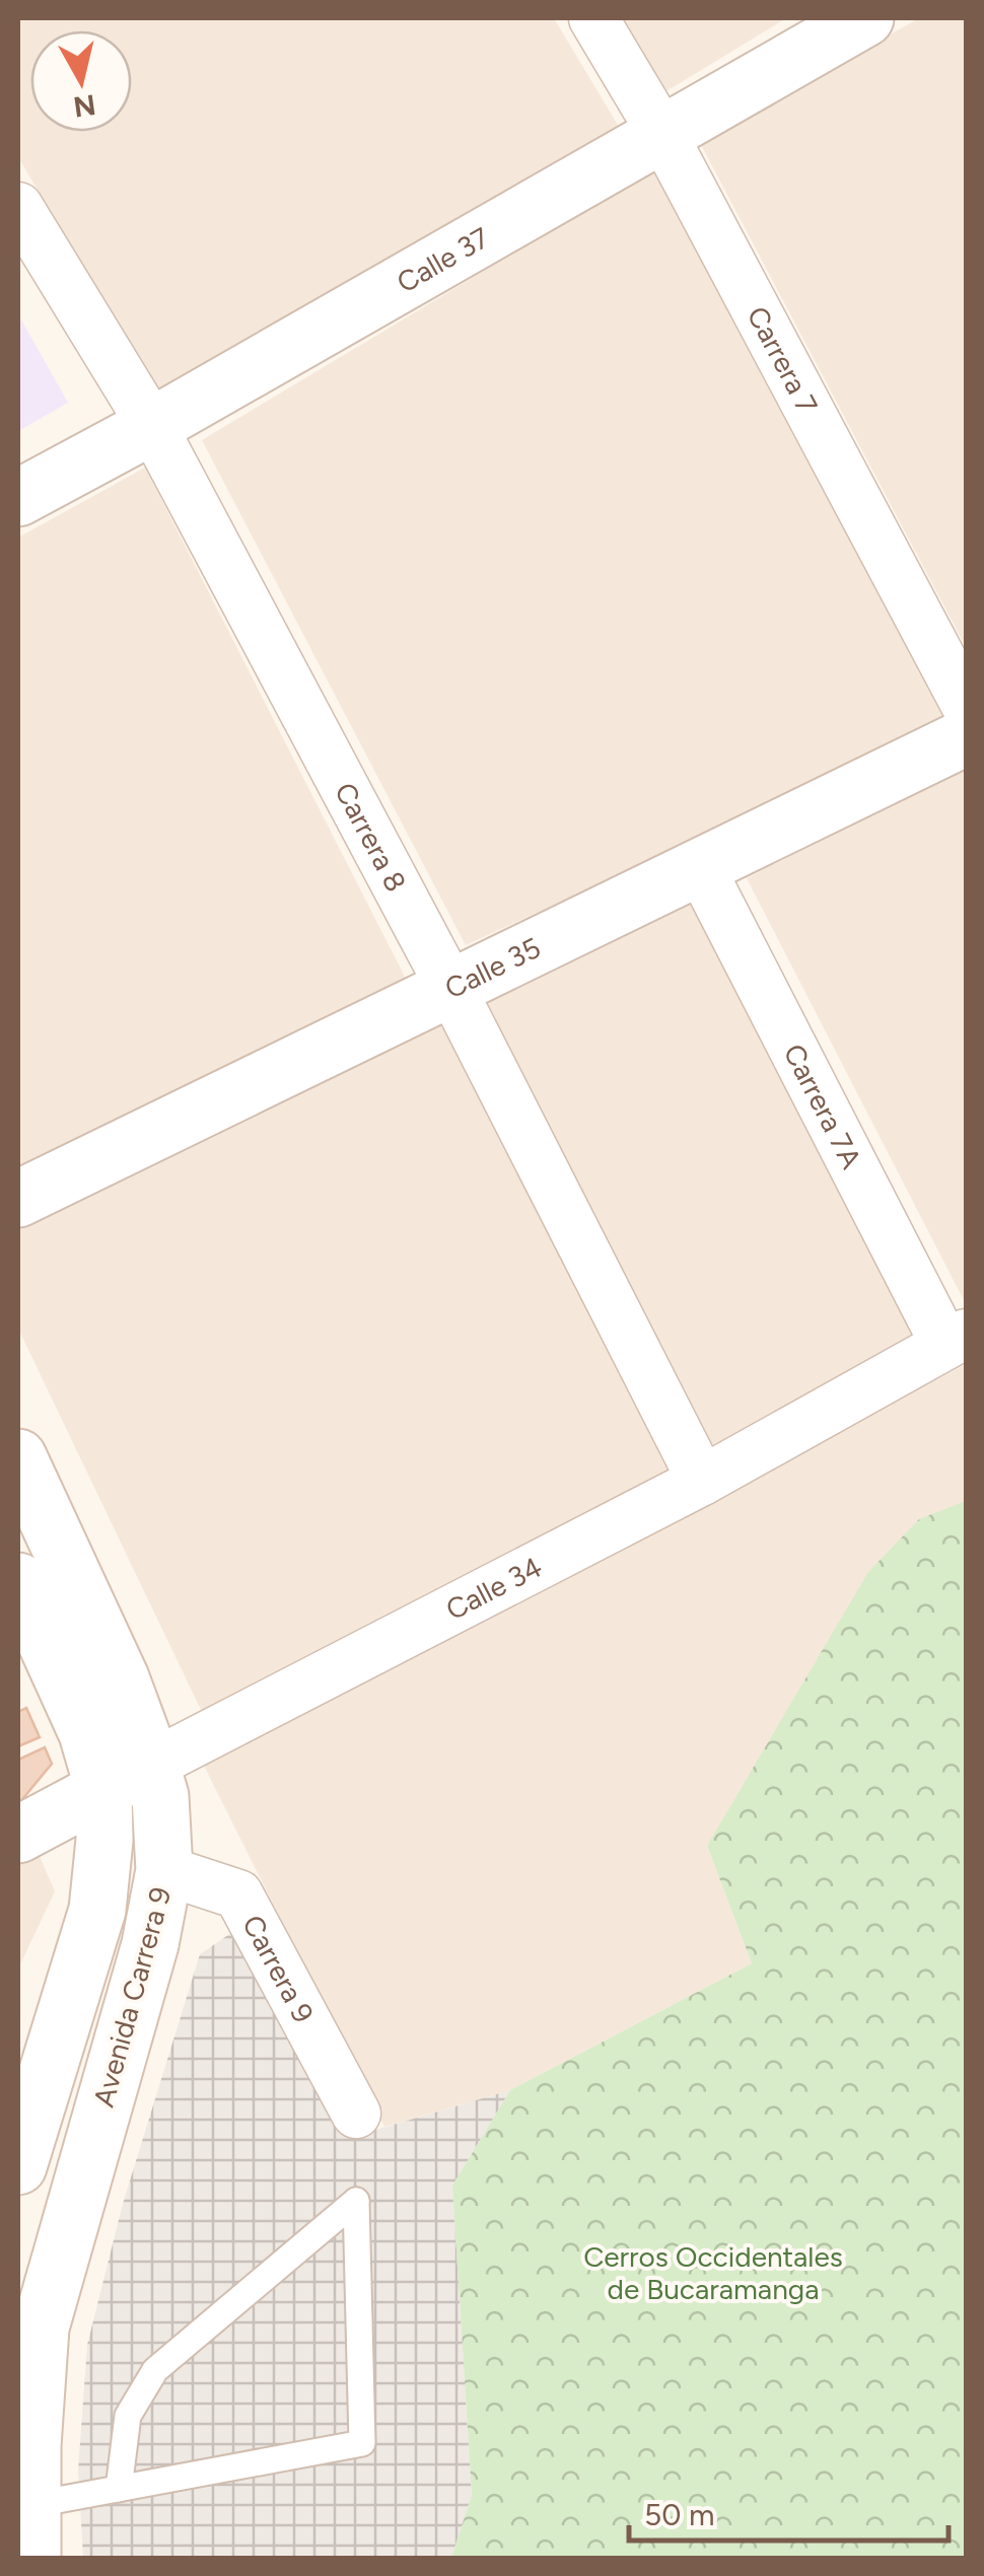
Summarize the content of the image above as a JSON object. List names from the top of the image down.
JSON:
{
  "streets": {
    "street": [
      "Calle 37",
      "Carrera 7",
      "Carrera 8",
      "Calle 35",
      "Carrera 7A",
      "Calle 34",
      "Carrera 9",
      "Avenida Carrera 9"
    ]
  },
  "crossings": [
    ["Calle 37", "Carrera 7"],
    ["Calle 37", "Carrera 8"],
    ["Carrera 8", "Calle 35"],
    ["Carrera 8", "Calle 34"],
    ["Calle 35", "Carrera 7A"],
    ["Carrera 7A", "Calle 34"],
    ["Calle 34", "Avenida Carrera 9"],
    ["Carrera 9", "Avenida Carrera 9"]
  ],
  "parks": ["Cerros Occidentales de Bucaramanga"],
  "scale_bar": "50 m",
  "north": "bottom"
}
